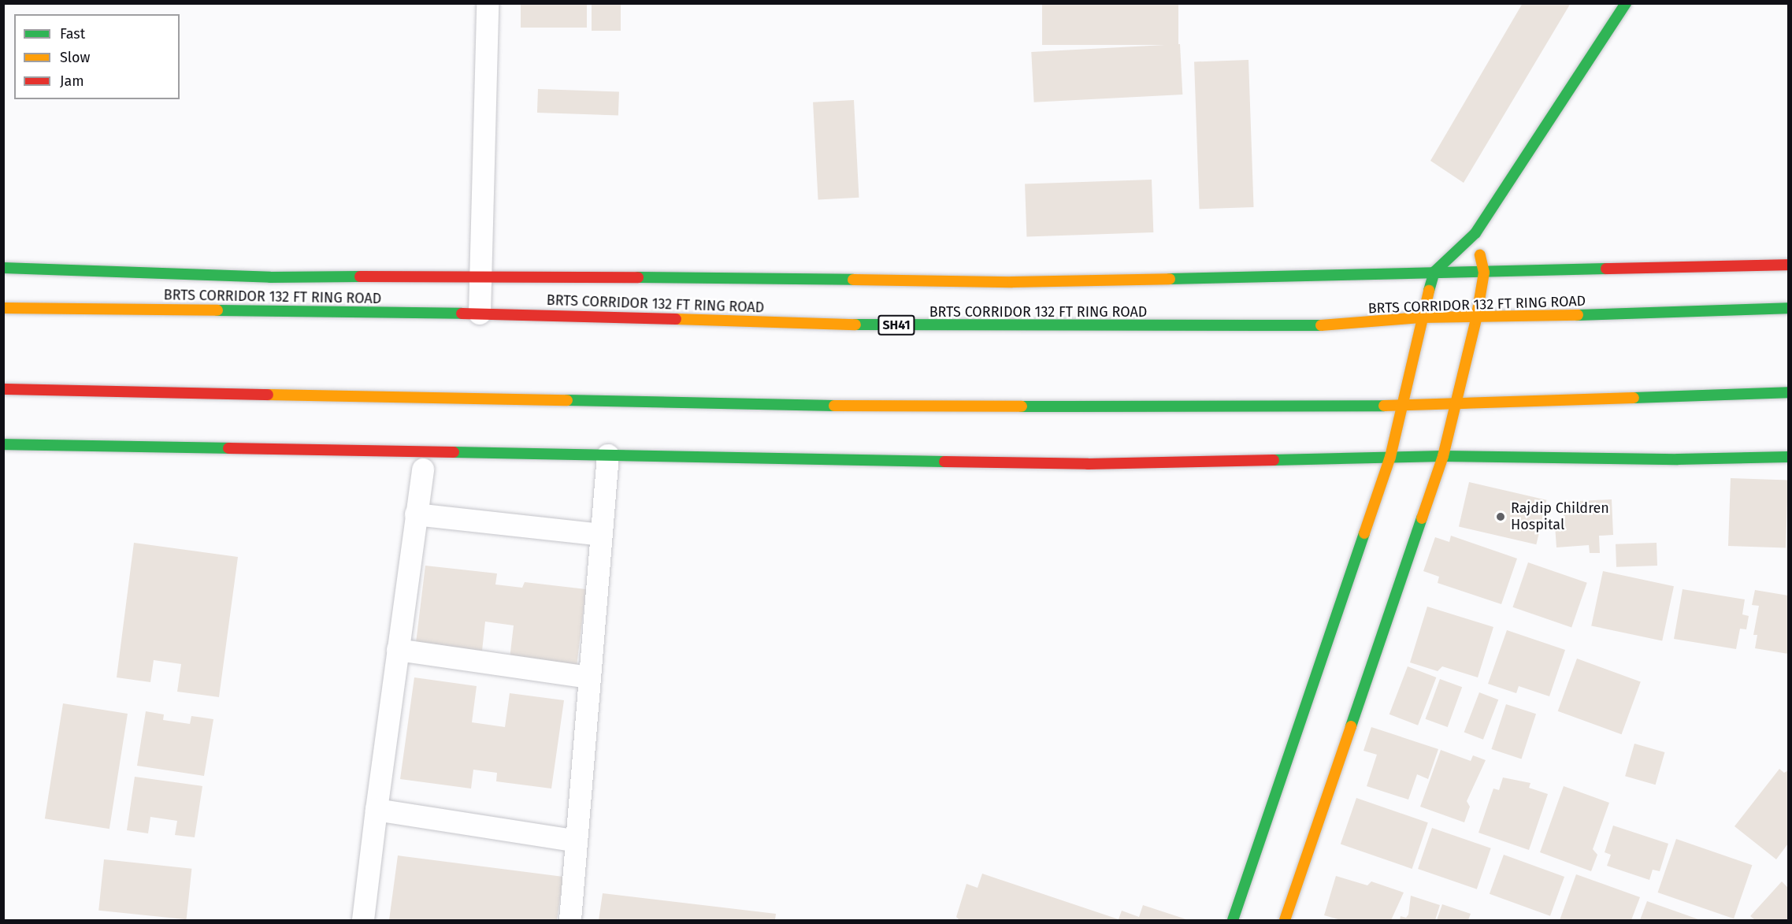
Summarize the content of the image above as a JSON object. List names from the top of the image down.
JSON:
{
  "streets": {
    "street": ["BRTS CORRIDOR 132 FT RING ROAD", "SH41"]
  },
  "places": ["Rajdip Children Hospital"],
  "legend": ["Fast", "Slow", "Jam"]
}
